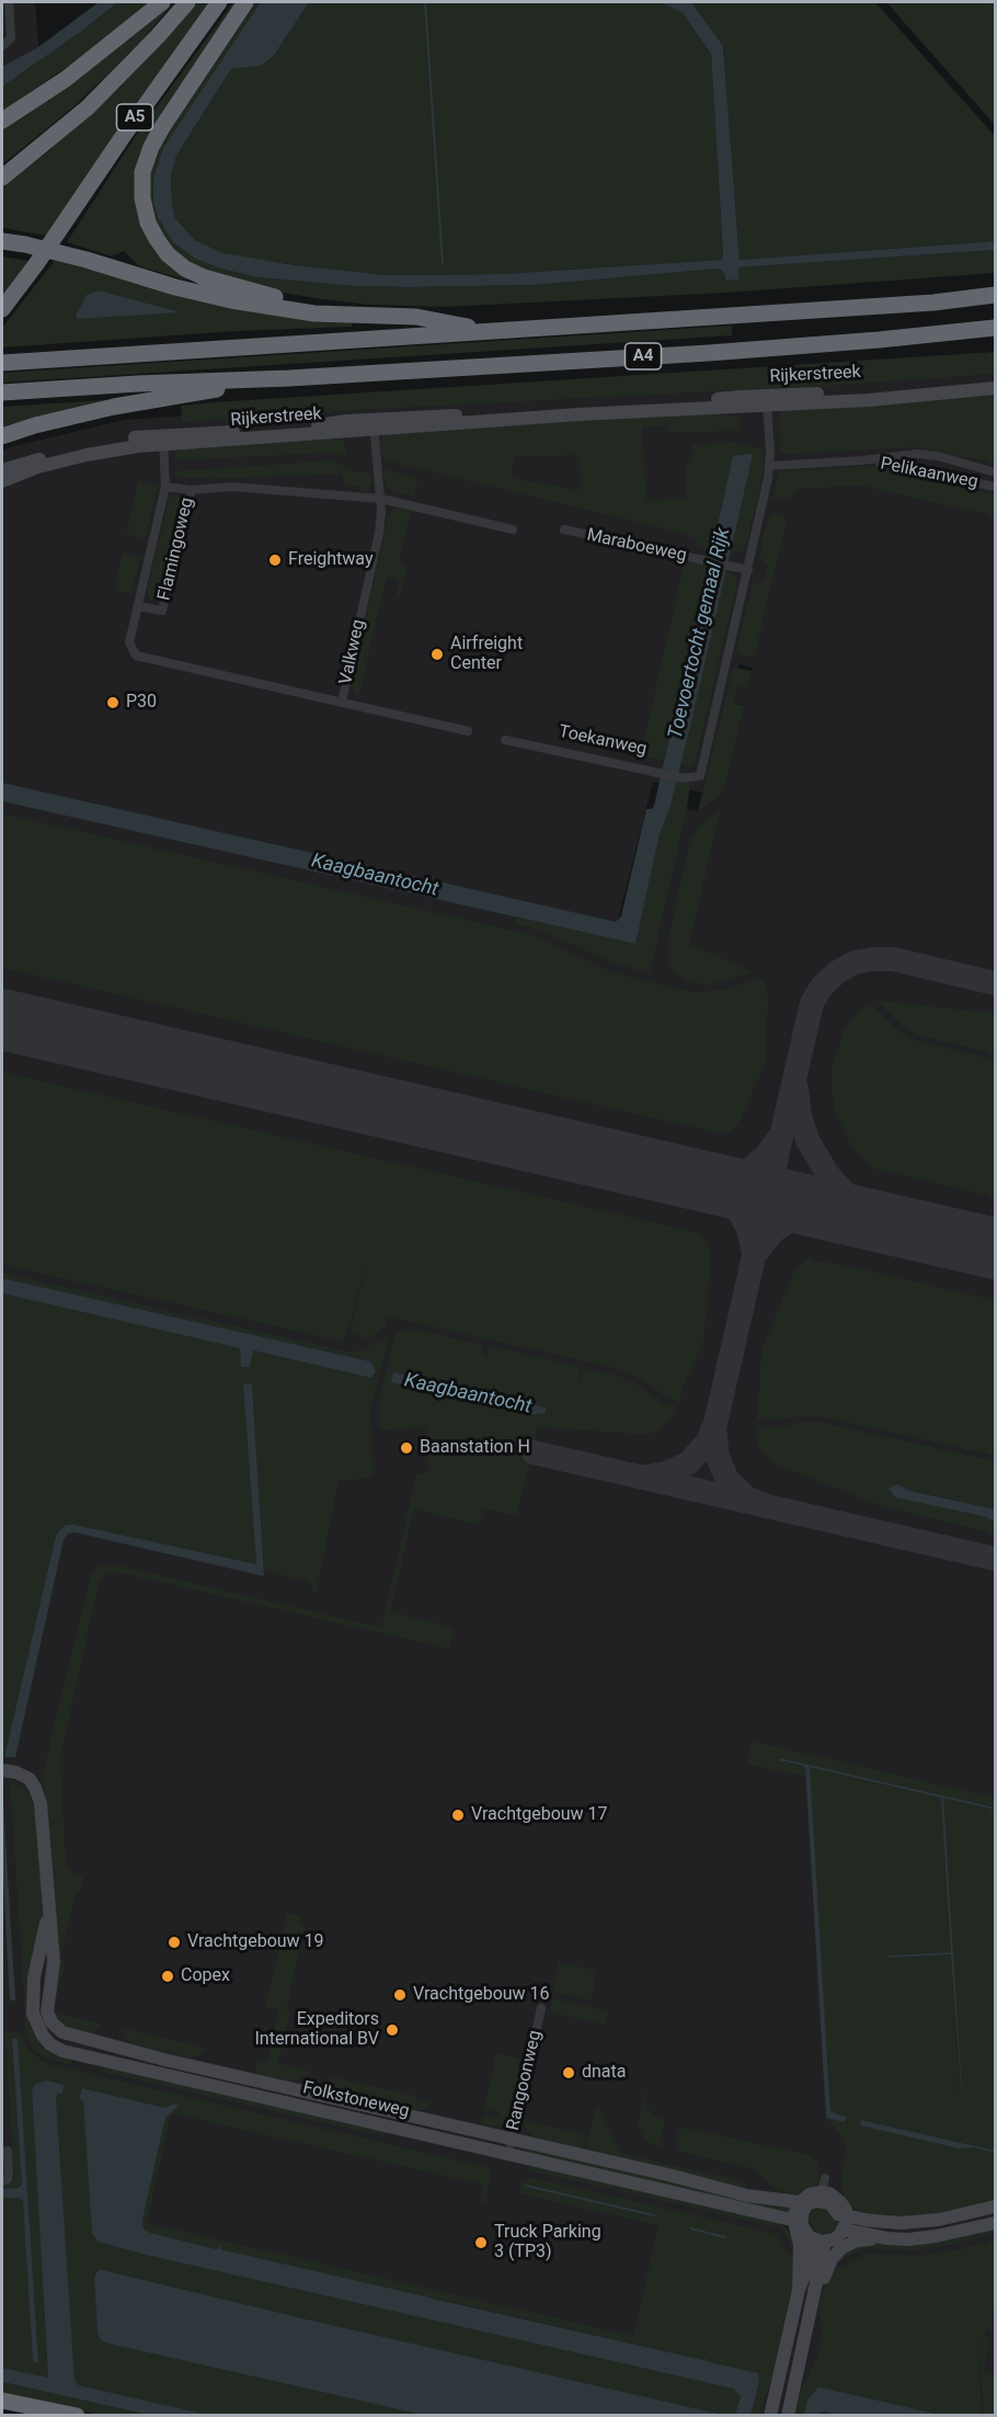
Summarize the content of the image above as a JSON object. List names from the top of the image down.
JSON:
{
  "streets": {
    "highway": ["A5", "A4"],
    "street": [
      "Rijkerstreek",
      "Pelikaanweg",
      "Maraboeweg",
      "Flamingoweg",
      "Valkweg",
      "Toekanweg",
      "Rangoonweg",
      "Folkstoneweg"
    ]
  },
  "crossings": [
    ["Rijkerstreek", "Flamingoweg"],
    ["Rijkerstreek", "Valkweg"],
    ["Rijkerstreek", "Toekanweg"],
    ["Pelikaanweg", "Toekanweg"],
    ["Maraboeweg", "Toekanweg"],
    ["Flamingoweg", "Valkweg"],
    ["Rangoonweg", "Folkstoneweg"]
  ],
  "water": ["Toevoertocht gemaal Rijk", "Kaagbaantocht"],
  "places": [
    "Freightway",
    "Airfreight Center",
    "P30",
    "Baanstation H",
    "Vrachtgebouw 17",
    "Vrachtgebouw 19",
    "Copex",
    "Vrachtgebouw 16",
    "Expeditors International BV",
    "dnata",
    "Truck Parking 3 (TP3)"
  ]
}
